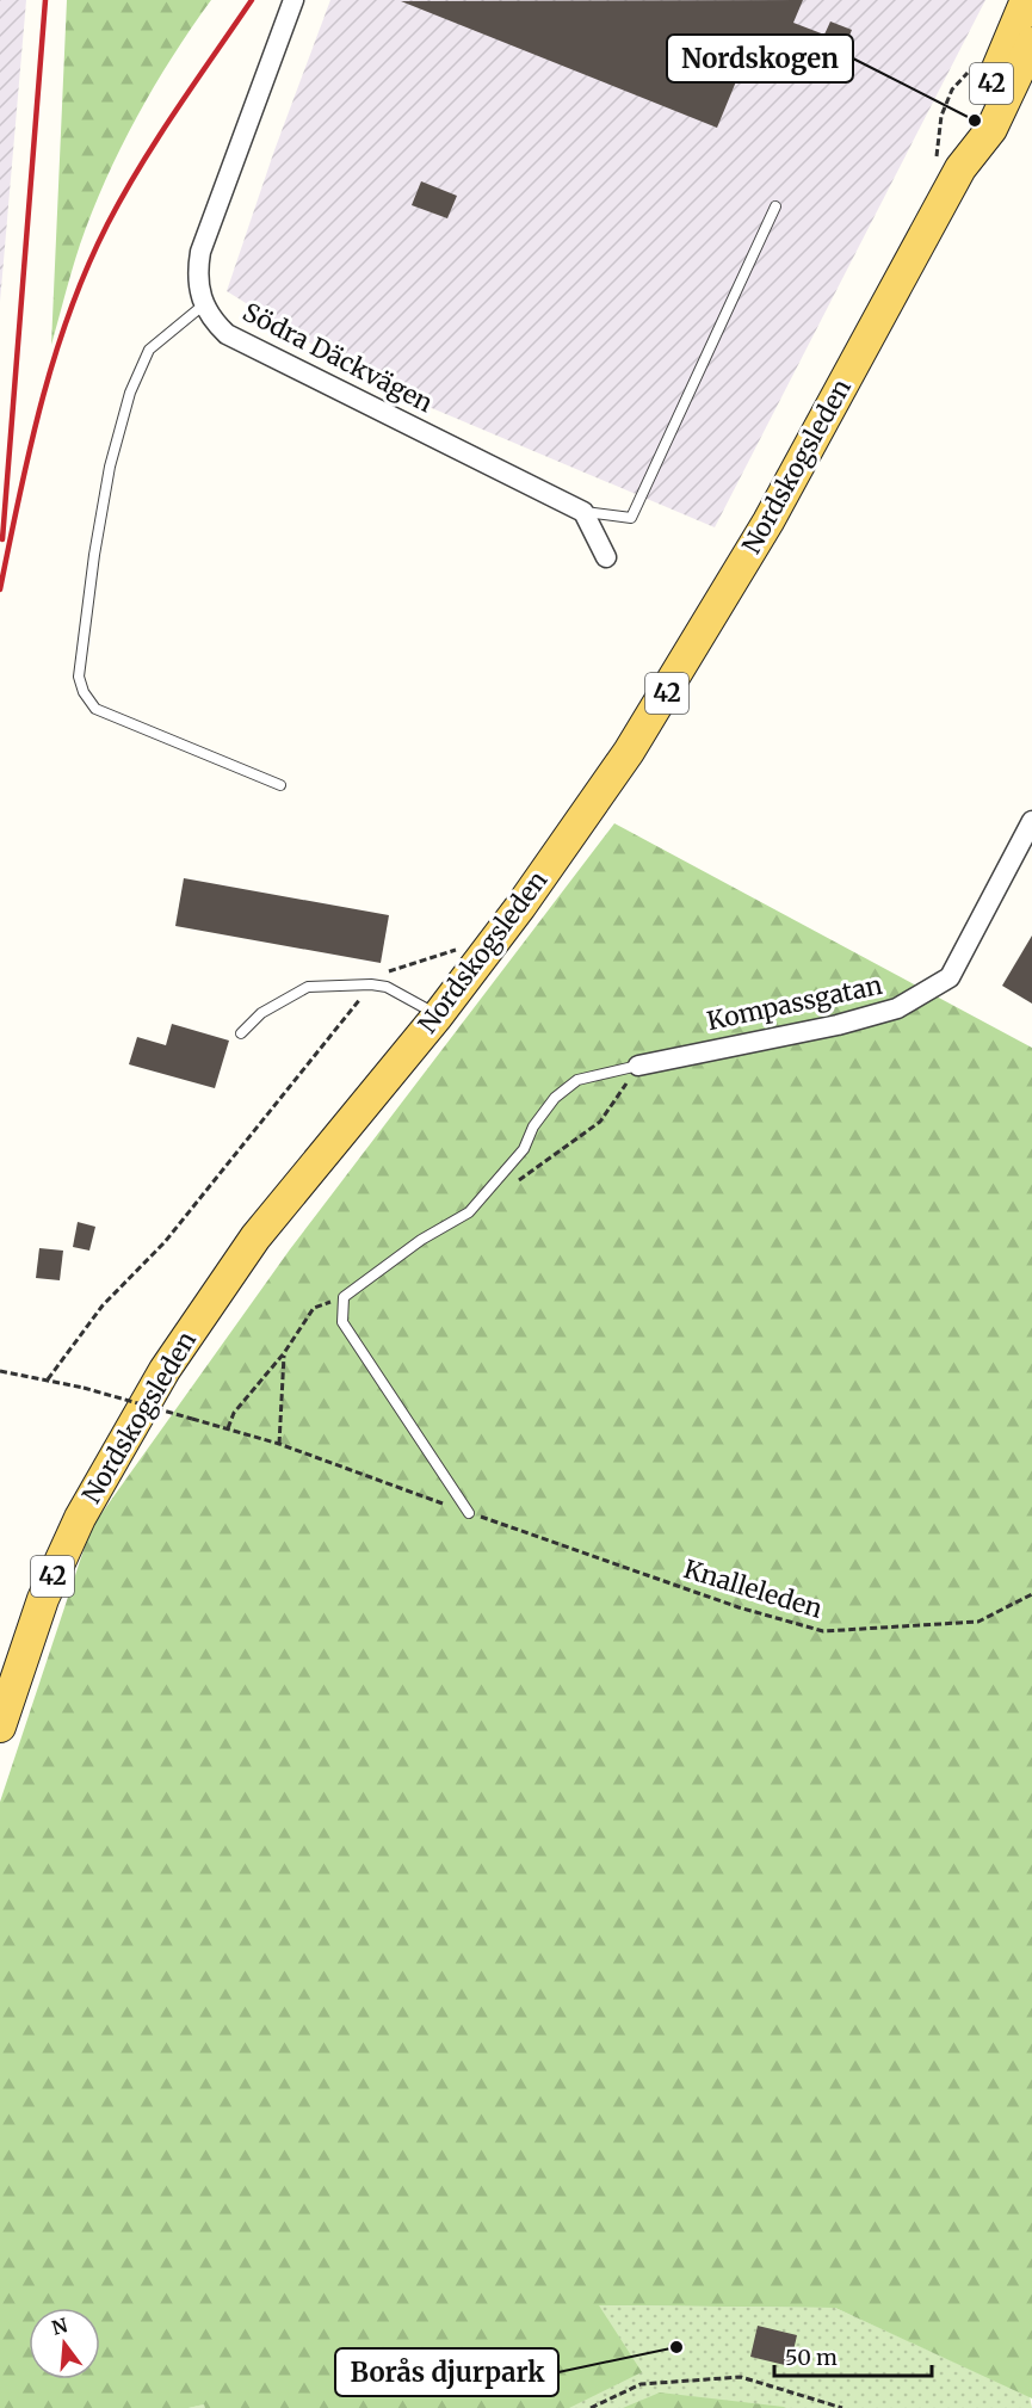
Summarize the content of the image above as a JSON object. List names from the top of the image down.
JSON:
{
  "streets": {
    "main road": ["42", "Nordskogsleden"],
    "street": ["Södra Däckvägen", "Kompassgatan"],
    "path": ["Knalleleden"]
  },
  "places": ["Nordskogen", "Borås djurpark"],
  "scale_bar": "50 m",
  "north": "top"
}
